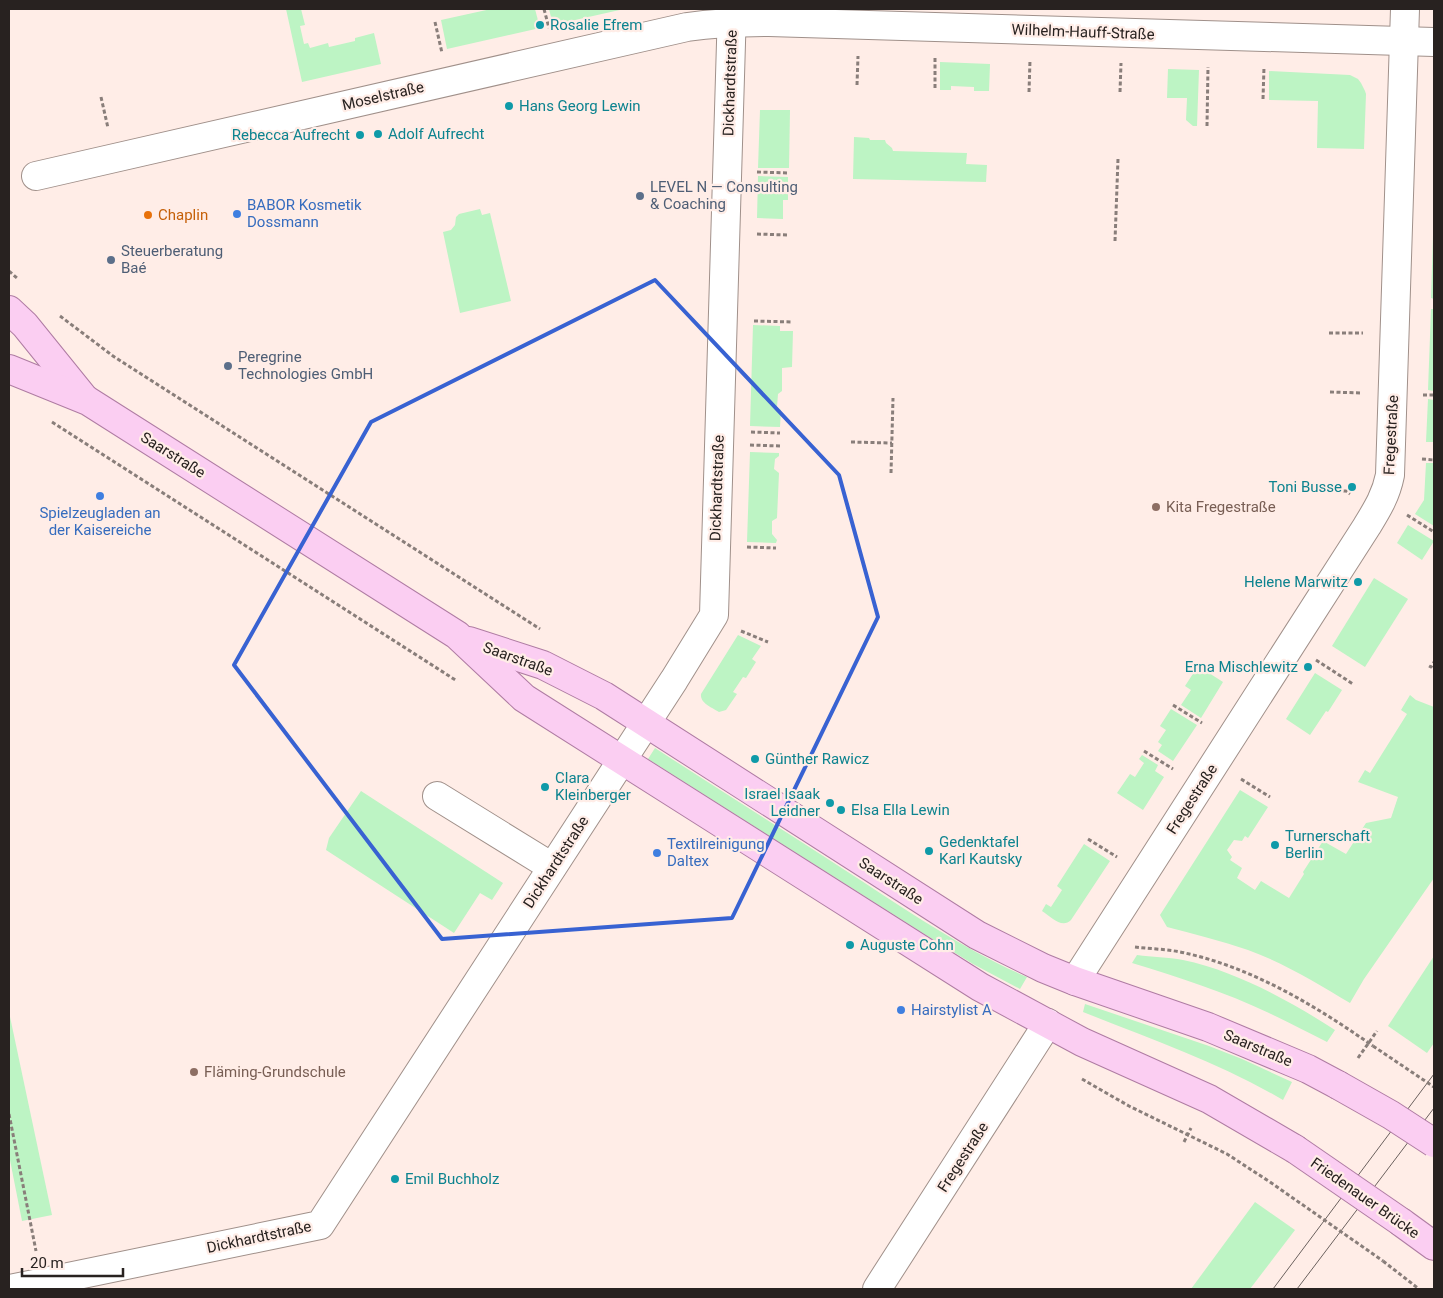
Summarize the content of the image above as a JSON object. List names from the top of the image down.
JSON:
{
  "streets": {
    "main road": ["Saarstraße", "Friedenauer Brücke"],
    "street": [
      "Wilhelm-Hauff-Straße",
      "Dickhardtstraße",
      "Moselstraße",
      "Fregestraße"
    ]
  },
  "crossings": [
    ["Wilhelm-Hauff-Straße", "Dickhardtstraße"],
    ["Wilhelm-Hauff-Straße", "Moselstraße"],
    ["Wilhelm-Hauff-Straße", "Fregestraße"],
    ["Dickhardtstraße", "Moselstraße"],
    ["Dickhardtstraße", "Saarstraße"],
    ["Fregestraße", "Saarstraße"],
    ["Saarstraße", "Friedenauer Brücke"]
  ],
  "places": [
    "Rosalie Efrem",
    "Hans Georg Lewin",
    "Adolf Aufrecht",
    "Rebecca Aufrecht",
    "LEVEL N — Consulting & Coaching",
    "BABOR Kosmetik Dossmann",
    "Chaplin",
    "Steuerberatung Baé",
    "Peregrine Technologies GmbH",
    "Toni Busse",
    "Spielzeugladen an der Kaisereiche",
    "Kita Fregestraße",
    "Helene Marwitz",
    "Erna Mischlewitz",
    "Günther Rawicz",
    "Clara Kleinberger",
    "Israel Isaak Leidner",
    "Elsa Ella Lewin",
    "Turnerschaft Berlin",
    "Gedenktafel Karl Kautsky",
    "Textilreinigung Daltex",
    "Auguste Cohn",
    "Hairstylist A",
    "Fläming-Grundschule",
    "Emil Buchholz"
  ],
  "scale_bar": "20 m"
}
